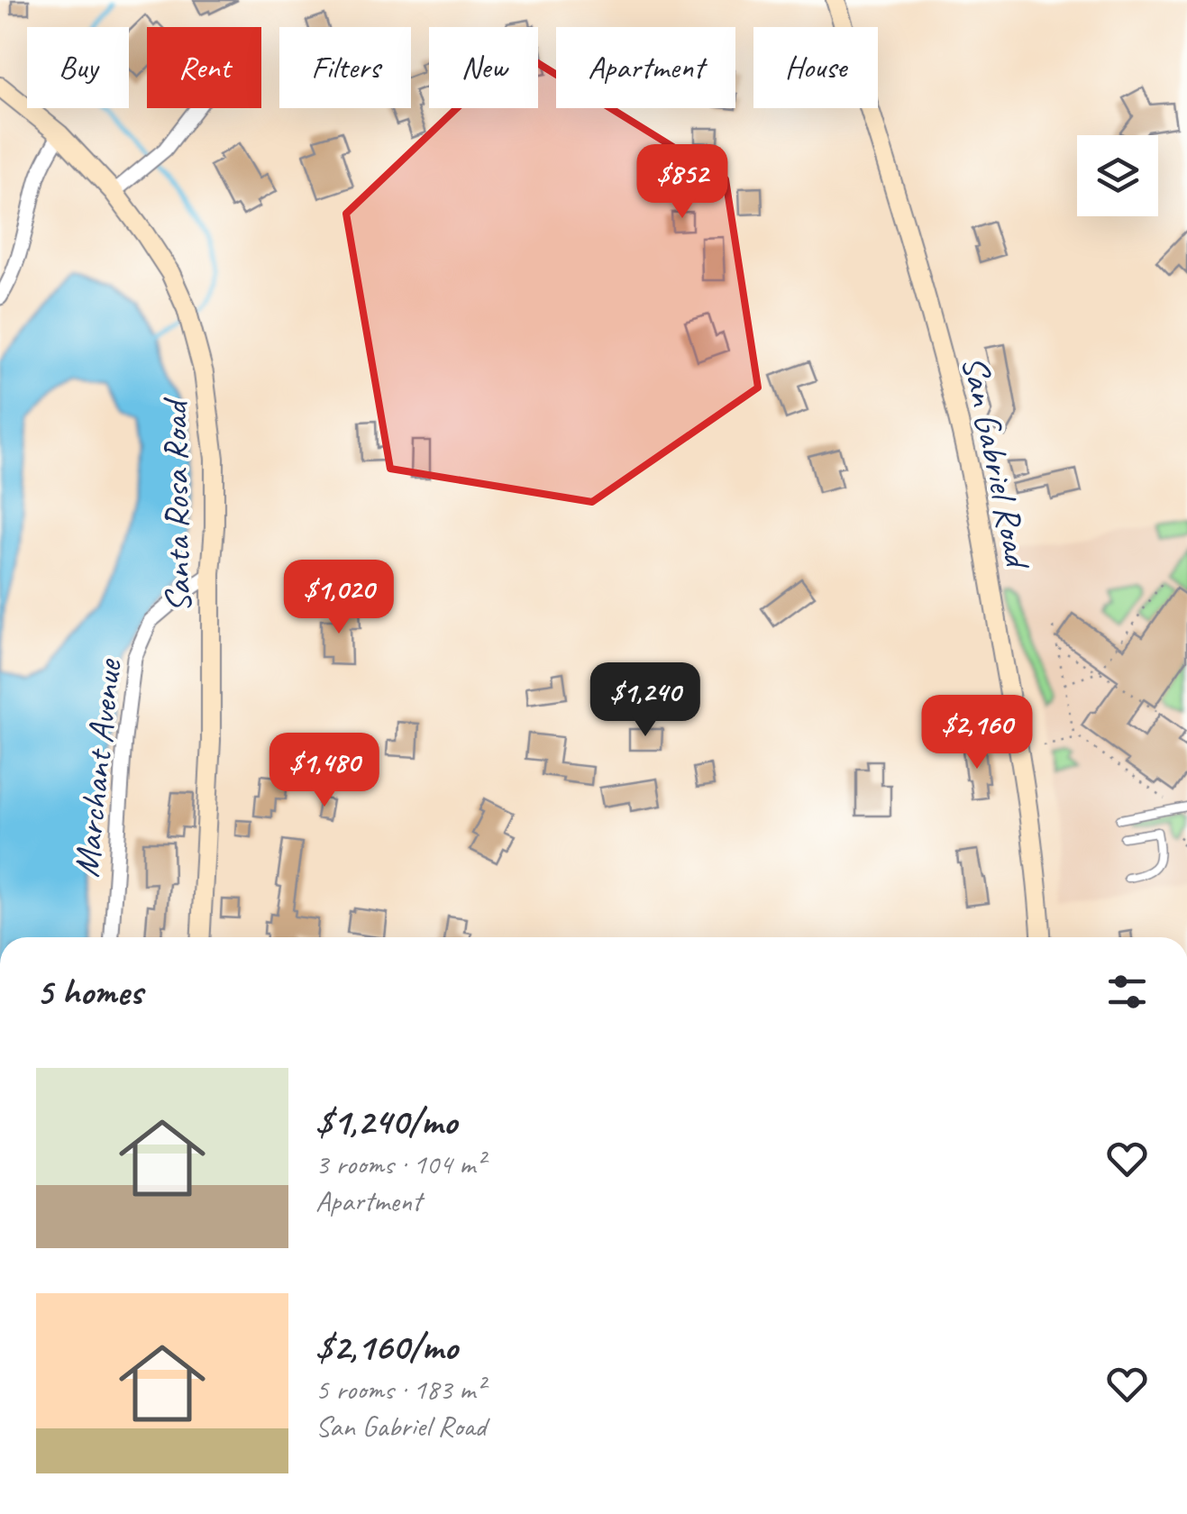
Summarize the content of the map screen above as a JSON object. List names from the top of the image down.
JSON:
{
  "streets": {
    "street": ["San Gabriel Road", "Santa Rosa Road", "Marchant Avenue"]
  },
  "crossings": [
    ["Santa Rosa Road", "Marchant Avenue"]
  ],
  "page": {
    "chip": [
      "Buy",
      "Rent",
      "Filters",
      "New",
      "Apartment",
      "House"
    ],
    "price": [
      "$852",
      "$1,020",
      "$1,240",
      "$2,160",
      "$1,480"
    ],
    "heading": "5 homes",
    "list": [
      {
        "name": "$1,240/mo",
        "note": "3 rooms · 104 m² · Apartment"
      },
      {
        "name": "$2,160/mo",
        "note": "5 rooms · 183 m² · San Gabriel Road"
      }
    ]
  }
}
